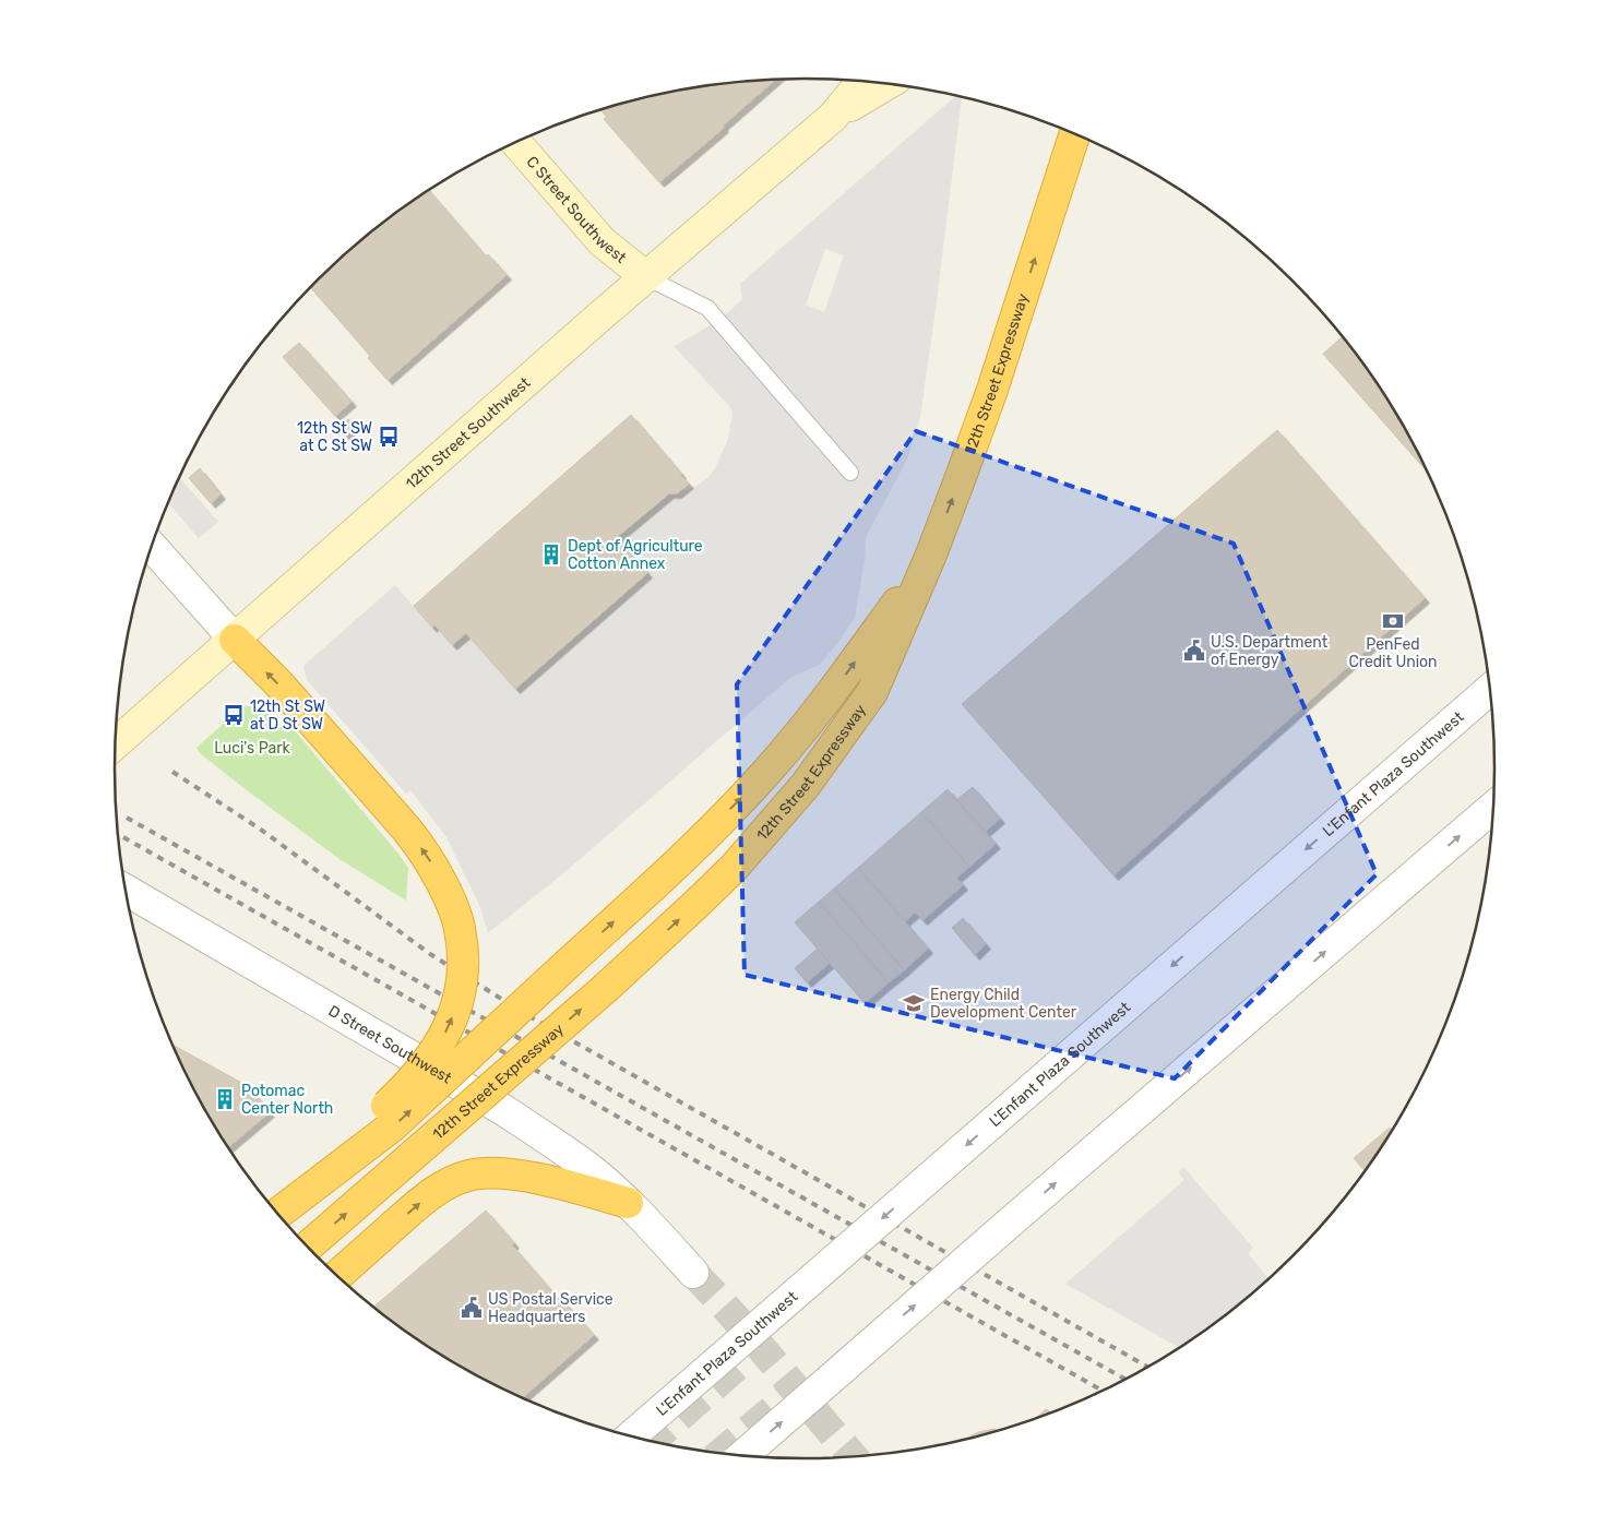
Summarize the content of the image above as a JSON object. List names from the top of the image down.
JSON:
{
  "streets": {
    "highway": ["12th Street Expressway"],
    "main road": ["C Street Southwest", "12th Street Southwest"],
    "street": ["L'Enfant Plaza Southwest", "D Street Southwest"]
  },
  "crossings": [
    ["C Street Southwest", "12th Street Southwest"]
  ],
  "parks": ["Luci's Park"],
  "places": {
    "bus stop": ["12th St SW at C St SW", "12th St SW at D St SW"],
    "building": ["Dept of Agriculture Cotton Annex", "Potomac Center North"],
    "bank": ["PenFed Credit Union"],
    "public building": ["U.S. Department of Energy", "US Postal Service Headquarters"],
    "school or university": ["Energy Child Development Center"]
  }
}
